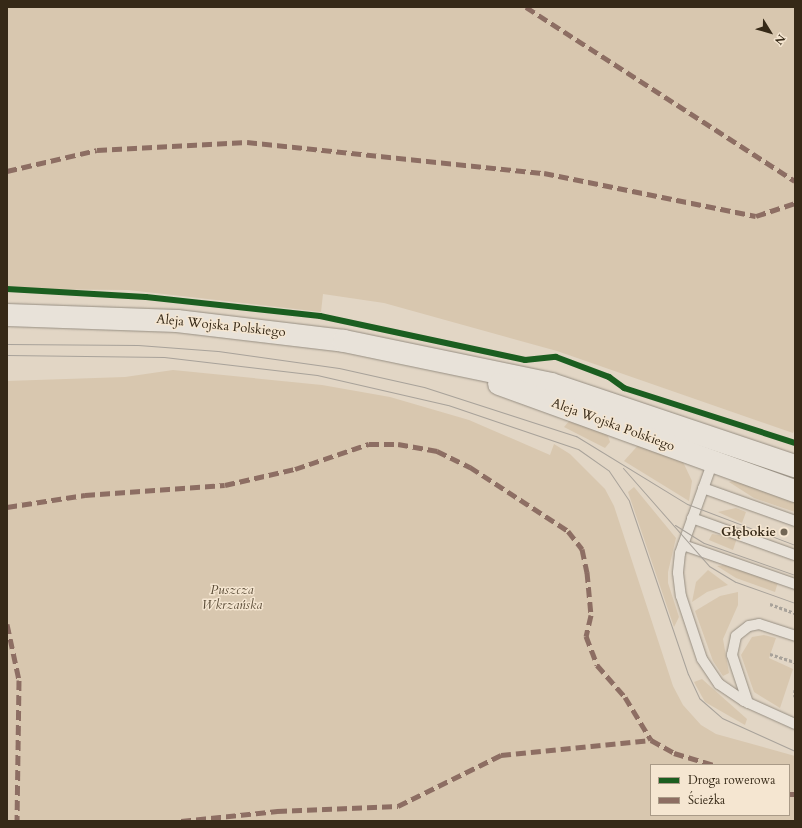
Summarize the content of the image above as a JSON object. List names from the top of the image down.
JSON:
{
  "streets": {
    "main road": ["Aleja Wojska Polskiego"]
  },
  "parks": ["Puszcza Wkrzańska"],
  "places": ["Głębokie"],
  "legend": ["Droga rowerowa", "Ścieżka"],
  "north": "bottom right"
}
